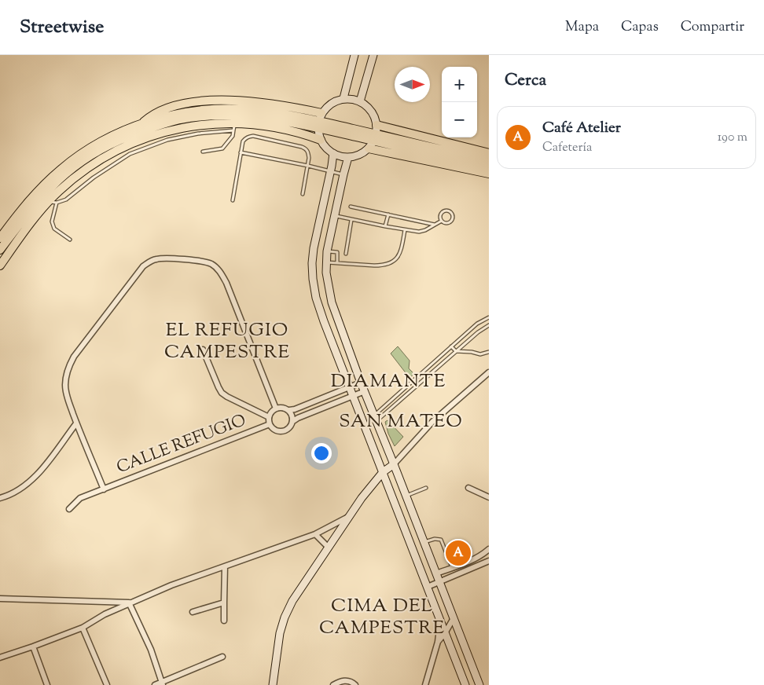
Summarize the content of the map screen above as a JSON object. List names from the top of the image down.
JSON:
{
  "streets": {
    "street": ["CALLE REFUGIO"]
  },
  "districts": [
    "EL REFUGIO CAMPESTRE",
    "DIAMANTE",
    "SAN MATEO",
    "CIMA DEL CAMPESTRE"
  ],
  "north": "right",
  "page": {
    "header": "Streetwise",
    "nav": ["Mapa", "Capas", "Compartir"],
    "heading": "Cerca",
    "map_buttons": ["+", "−"],
    "list": [
      {
        "mark": "A",
        "name": "Café Atelier",
        "note": "Cafetería",
        "value": "190 m"
      }
    ],
    "pins": "A"
  }
}
